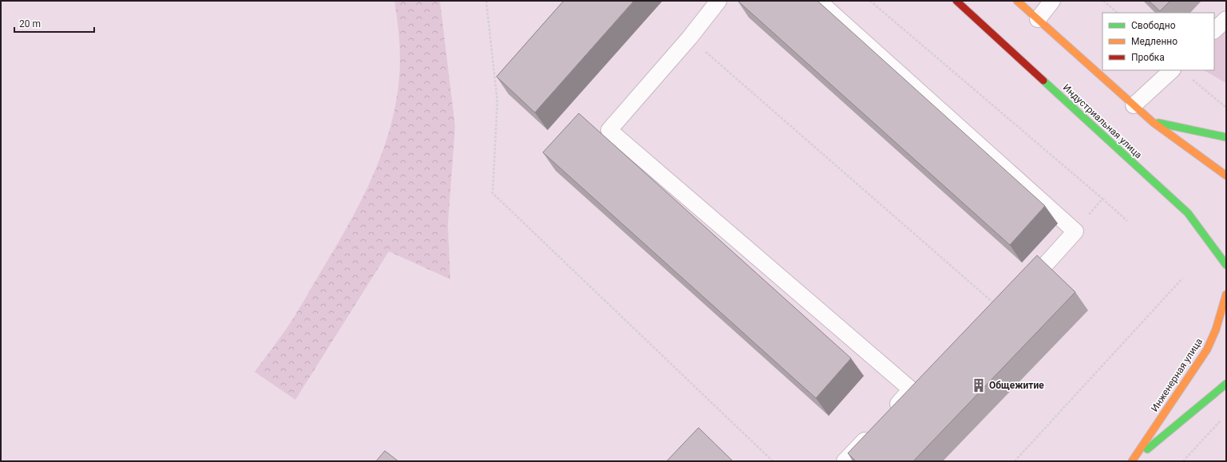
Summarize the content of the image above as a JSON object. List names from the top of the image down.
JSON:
{
  "streets": {
    "street": ["Индустриальная улица", "Инженерная улица"]
  },
  "places": {
    "building": ["Общежитие"]
  },
  "legend": ["Свободно", "Медленно", "Пробка"],
  "scale_bar": "20 m"
}
